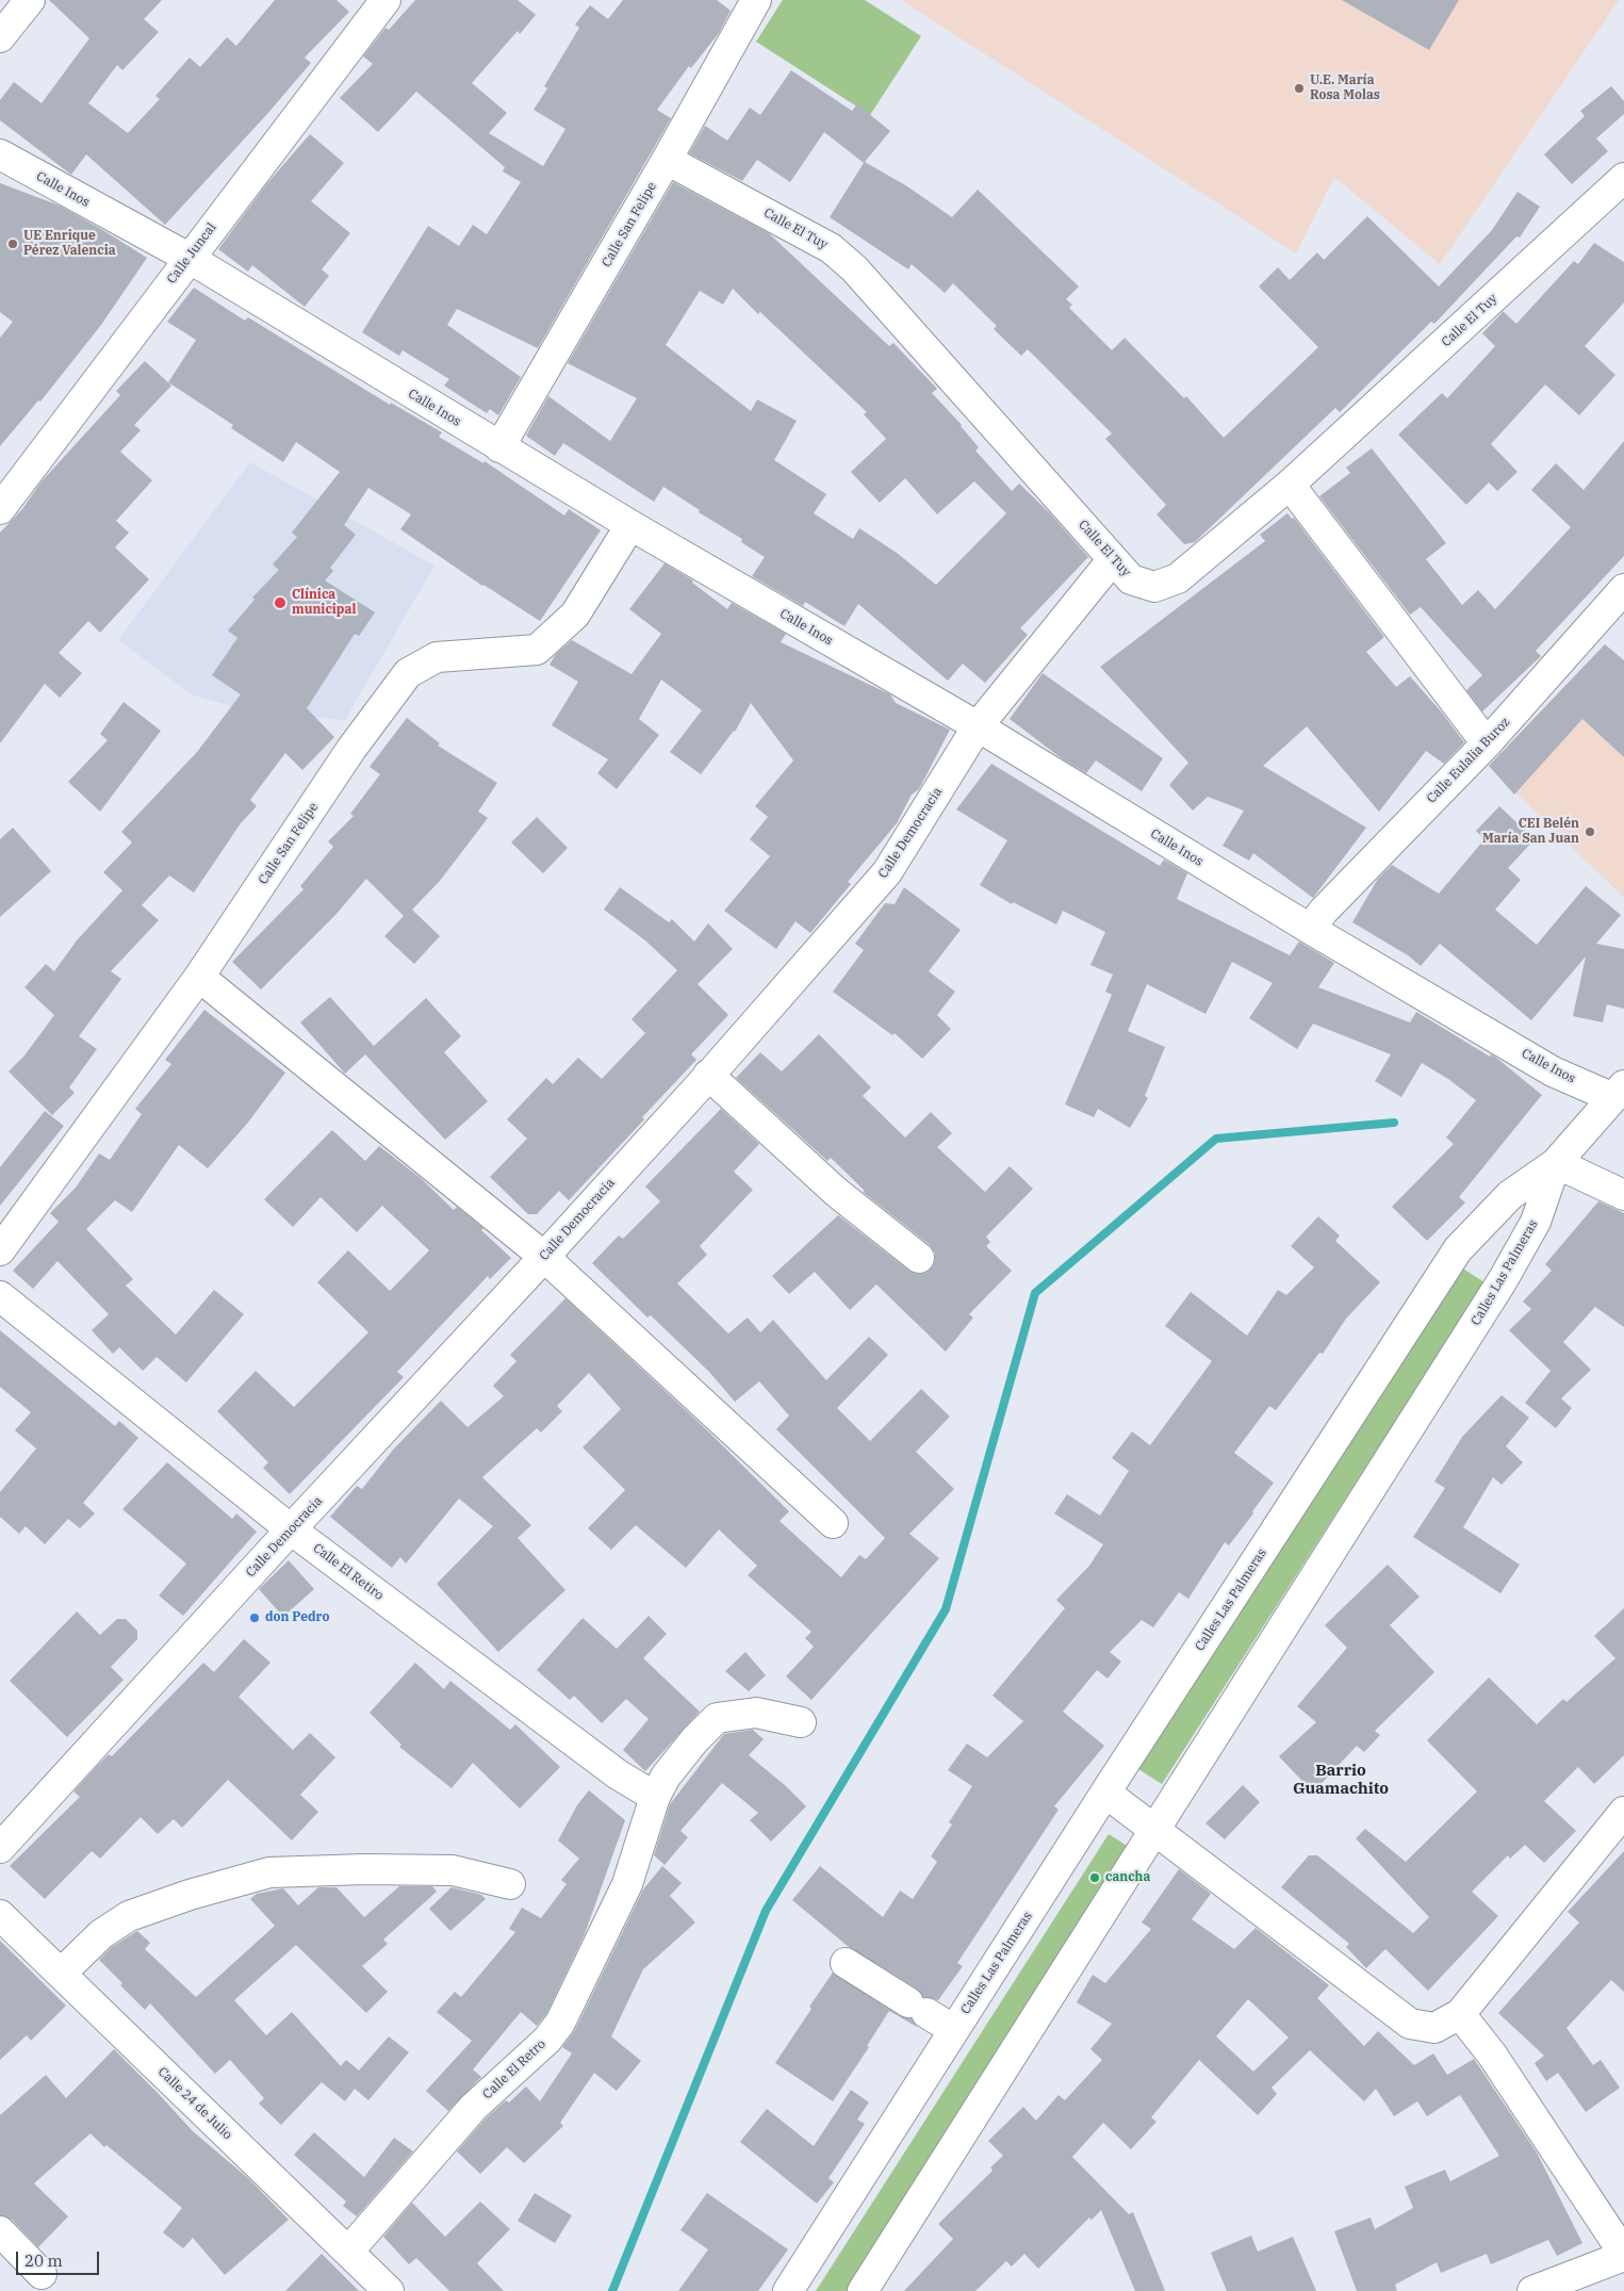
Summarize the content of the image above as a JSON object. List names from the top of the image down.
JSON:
{
  "streets": {
    "street": [
      "Calle Inos",
      "Calle San Felipe",
      "Calle El Tuy",
      "Calle Juncal",
      "Calle Eulalia Buroz",
      "Calle Democracia",
      "Calles Las Palmeras",
      "Calle El Retiro",
      "Calle El Retro",
      "Calle 24 de Julio"
    ]
  },
  "crossings": [
    ["Calle Inos", "Calle San Felipe"],
    ["Calle Inos", "Calle Juncal"],
    ["Calle Inos", "Calle Eulalia Buroz"],
    ["Calle Inos", "Calle Democracia"],
    ["Calle San Felipe", "Calle El Tuy"],
    ["Calle El Tuy", "Calle Democracia"],
    ["Calle Democracia", "Calle El Retiro"],
    ["Calle El Retiro", "Calle El Retro"],
    ["Calle El Retro", "Calle 24 de Julio"]
  ],
  "districts": ["Barrio Guamachito"],
  "places": [
    "U.E. María Rosa Molas",
    "UE Enrique Pérez Valencia",
    "Clínica municipal",
    "CEI Belén María San Juan",
    "don Pedro",
    "cancha"
  ],
  "scale_bar": "20 m"
}
